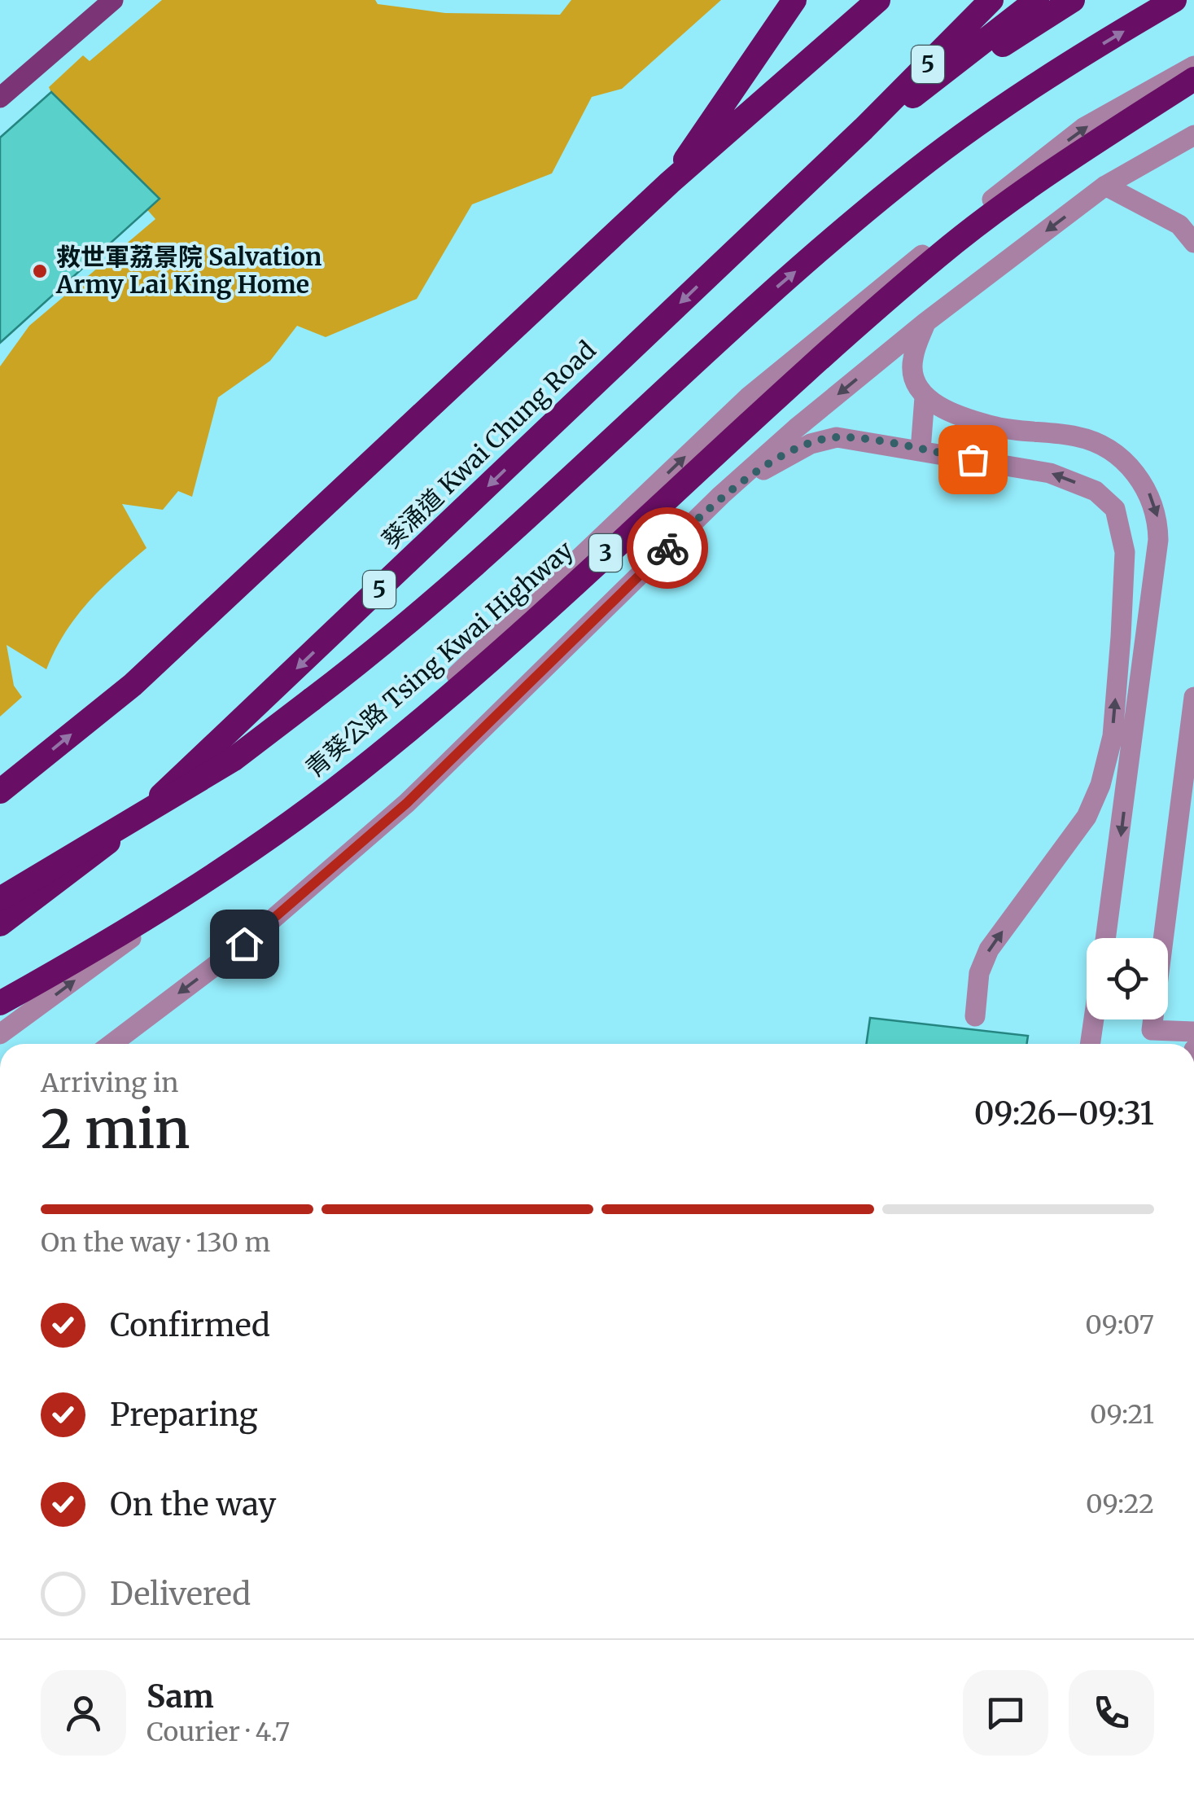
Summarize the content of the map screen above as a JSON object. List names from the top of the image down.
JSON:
{
  "streets": {
    "highway": [
      "5",
      "葵涌道 Kwai Chung Road",
      "3",
      "青葵公路 Tsing Kwai Highway"
    ]
  },
  "places": ["救世軍荔景院 Salvation Army Lai King Home"],
  "page": {
    "heading": ["2 min", "Arriving in", "09:26–09:31"],
    "panel": ["Sam", "Courier · 4.7"],
    "bar": "On the way · 130 m",
    "list": [
      ["Confirmed", "09:07"],
      ["Preparing", "09:21"],
      ["On the way", "09:22"],
      "Delivered"
    ]
  }
}
